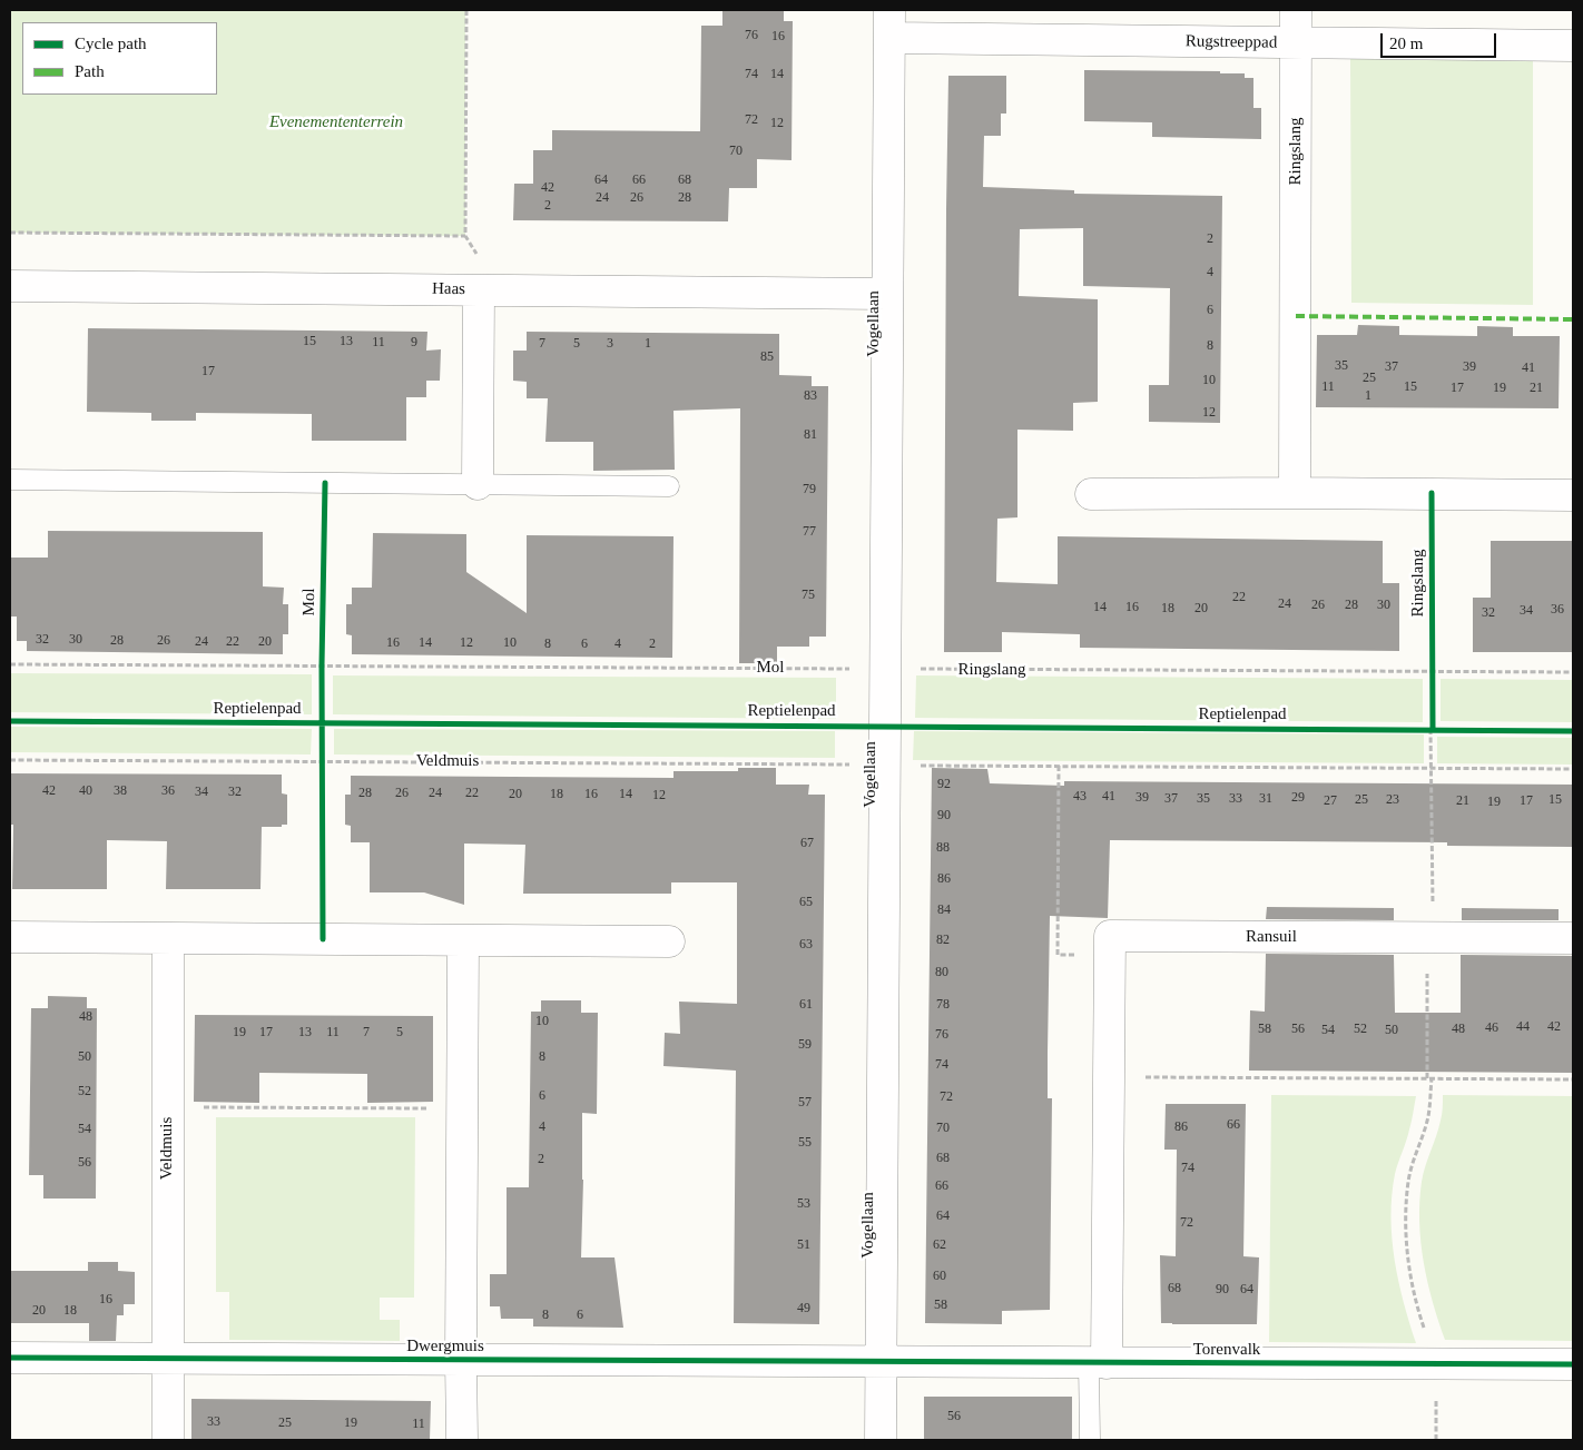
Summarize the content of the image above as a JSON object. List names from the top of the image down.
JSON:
{
  "streets": {
    "street": [
      "Rugstreeppad",
      "Ringslang",
      "Haas",
      "Vogellaan",
      "Veldmuis",
      "Ransuil",
      "Dwergmuis",
      "Torenvalk"
    ],
    "cycle path": ["Mol", "Reptielenpad"]
  },
  "crossings": [
    ["Rugstreeppad", "Ringslang"],
    ["Rugstreeppad", "Vogellaan"],
    ["Ringslang", "Vogellaan"],
    ["Ringslang", "Mol"],
    ["Haas", "Vogellaan"],
    ["Vogellaan", "Mol"],
    ["Vogellaan", "Veldmuis"],
    ["Vogellaan", "Dwergmuis"],
    ["Vogellaan", "Torenvalk"],
    ["Veldmuis", "Dwergmuis"],
    ["Ransuil", "Torenvalk"],
    ["Dwergmuis", "Torenvalk"]
  ],
  "parks": ["Evenemententerrein"],
  "house_numbers": [
    "76",
    "16",
    "74",
    "14",
    "72",
    "12",
    "70",
    "64",
    "66",
    "68",
    "42",
    "24",
    "26",
    "28",
    "2",
    "2",
    "4",
    "6",
    "15",
    "13",
    "11",
    "9",
    "7",
    "5",
    "3",
    "1",
    "8",
    "85",
    "35",
    "37",
    "39",
    "41",
    "17",
    "25",
    "10",
    "11",
    "15",
    "17",
    "19",
    "21",
    "83",
    "1",
    "12",
    "81",
    "79",
    "77",
    "75",
    "22",
    "24",
    "26",
    "28",
    "30",
    "14",
    "16",
    "18",
    "20",
    "36",
    "34",
    "32",
    "32",
    "30",
    "28",
    "26",
    "24",
    "22",
    "20",
    "16",
    "14",
    "12",
    "10",
    "8",
    "6",
    "4",
    "2",
    "92",
    "42",
    "40",
    "38",
    "36",
    "34",
    "32",
    "28",
    "26",
    "24",
    "22",
    "20",
    "18",
    "16",
    "14",
    "12",
    "43",
    "41",
    "39",
    "29",
    "37",
    "35",
    "33",
    "31",
    "25",
    "23",
    "15",
    "27",
    "21",
    "17",
    "19",
    "90",
    "67",
    "88",
    "86",
    "65",
    "84",
    "82",
    "63",
    "80",
    "61",
    "78",
    "48",
    "10",
    "44",
    "42",
    "46",
    "58",
    "56",
    "52",
    "48",
    "54",
    "50",
    "19",
    "17",
    "13",
    "11",
    "7",
    "5",
    "76",
    "59",
    "50",
    "8",
    "74",
    "52",
    "6",
    "72",
    "57",
    "66",
    "4",
    "86",
    "70",
    "54",
    "55",
    "68",
    "2",
    "56",
    "74",
    "66",
    "53",
    "64",
    "72",
    "51",
    "62",
    "60",
    "68",
    "90",
    "64",
    "16",
    "58",
    "49",
    "20",
    "18",
    "8",
    "6",
    "56",
    "33",
    "25",
    "19",
    "11"
  ],
  "legend": ["Cycle path", "Path"],
  "scale_bar": "20 m"
}
